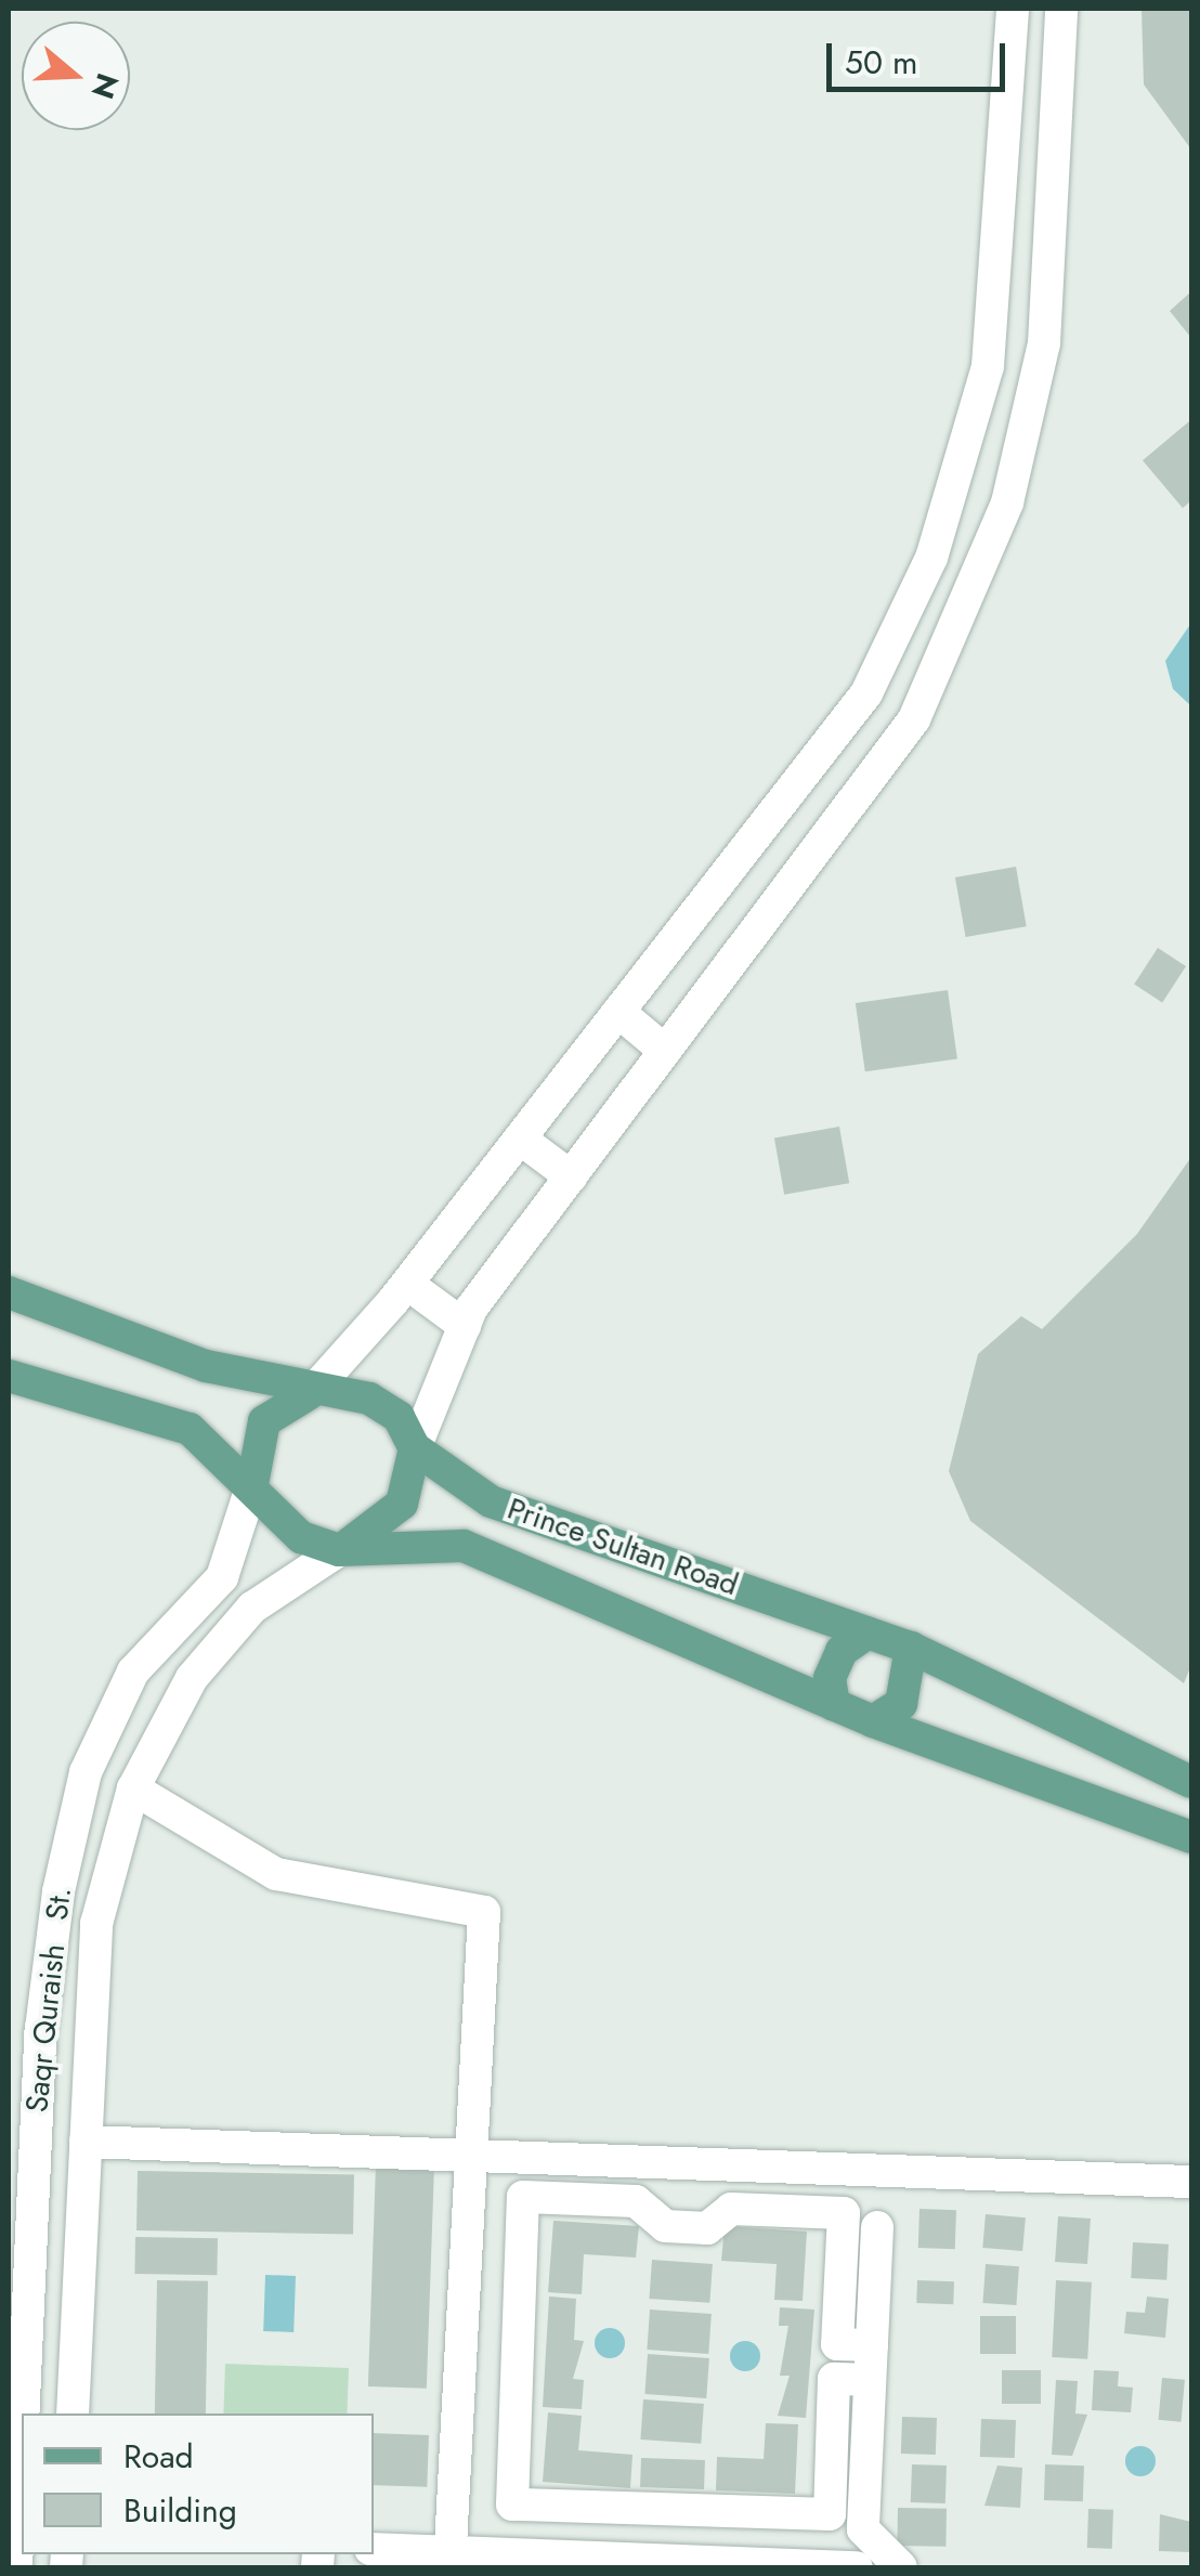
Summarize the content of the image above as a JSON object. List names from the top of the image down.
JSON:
{
  "streets": {
    "main road": ["Prince Sultan Road"],
    "street": ["Saqr Quraish ٍSt."]
  },
  "crossings": [
    ["Prince Sultan Road", "Saqr Quraish ٍSt."]
  ],
  "legend": ["Road", "Building"],
  "scale_bar": "50 m",
  "north": "right"
}
